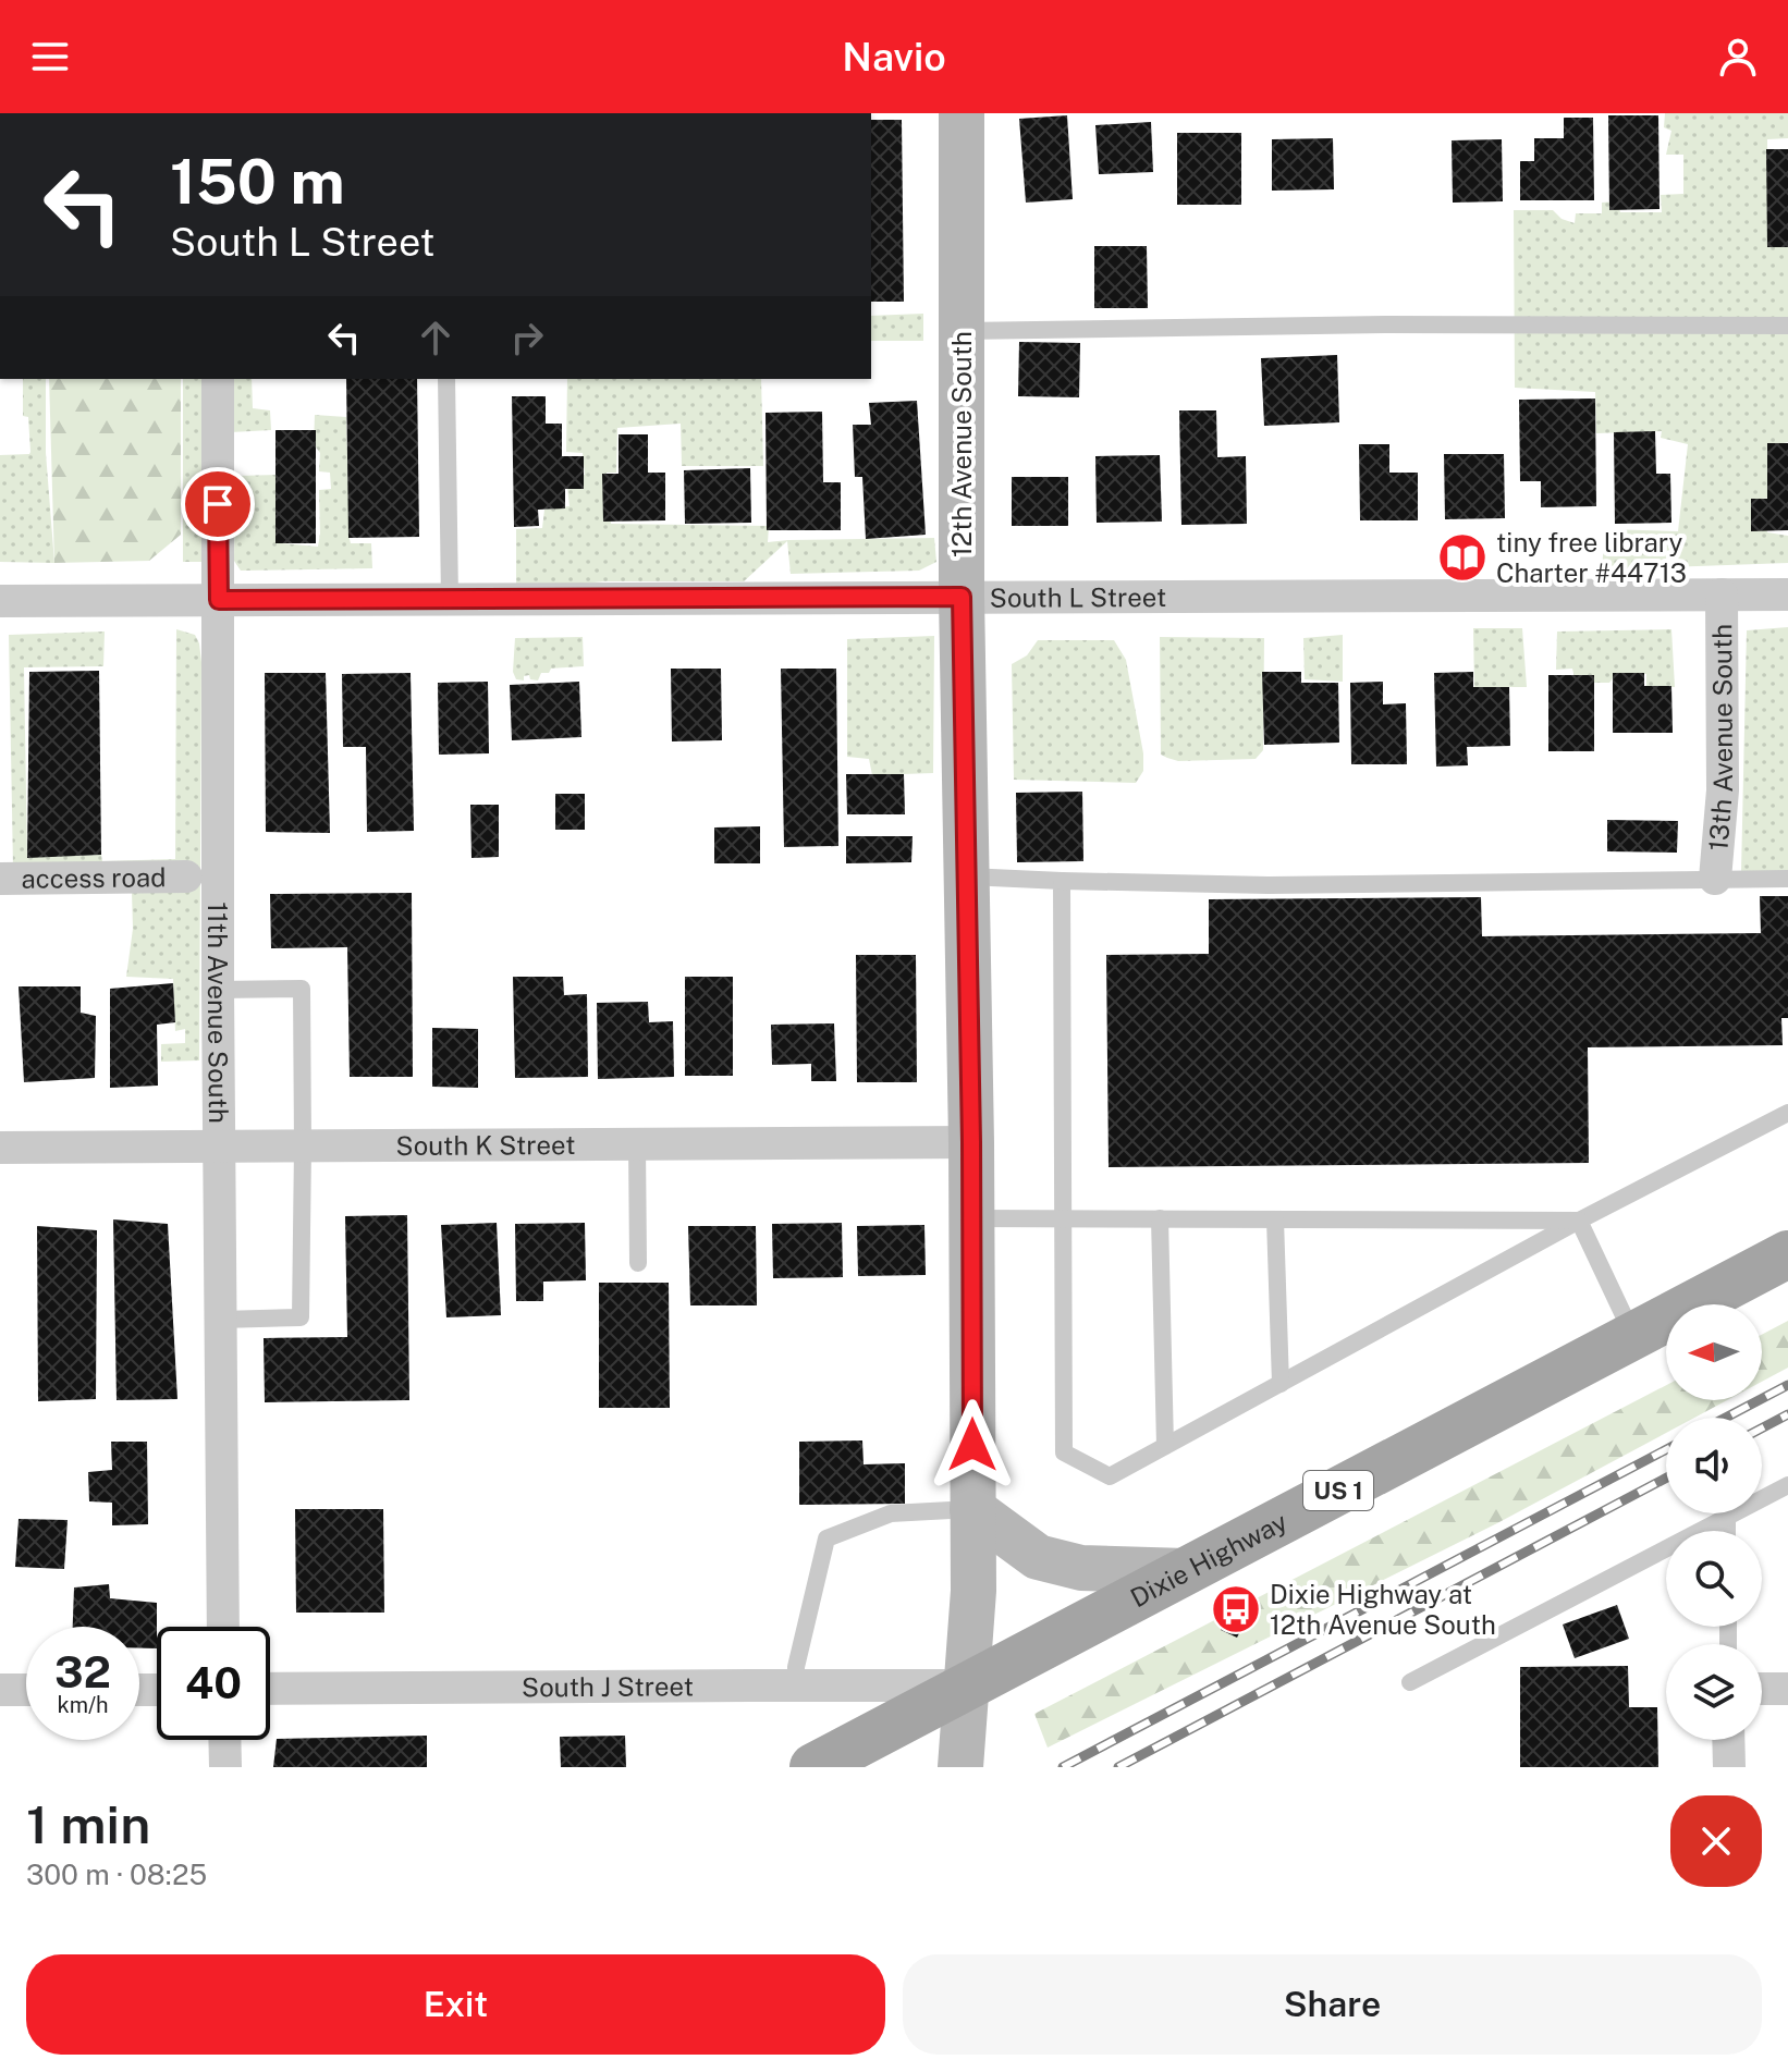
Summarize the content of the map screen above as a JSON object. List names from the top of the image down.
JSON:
{
  "streets": {
    "main road": ["US 1", "Dixie Highway"],
    "street": [
      "12th Avenue South",
      "South L Street",
      "13th Avenue South",
      "access road",
      "11th Avenue South",
      "South K Street",
      "South J Street"
    ]
  },
  "crossings": [
    ["12th Avenue South", "South L Street"],
    ["12th Avenue South", "South K Street"],
    ["12th Avenue South", "Dixie Highway"],
    ["12th Avenue South", "South J Street"],
    ["South L Street", "13th Avenue South"],
    ["South L Street", "11th Avenue South"],
    ["11th Avenue South", "South K Street"],
    ["Dixie Highway", "South J Street"]
  ],
  "places": {
    "library": ["tiny free library Charter #44713"],
    "bus stop": ["Dixie Highway at 12th Avenue South"]
  },
  "north": "left",
  "page": {
    "header": "Navio",
    "turn": ["150 m", "South L Street"],
    "speed": "32 km/h",
    "limit": "40",
    "heading": ["1 min", "300 m · 08:25"],
    "buttons": ["Exit", "Share"]
  }
}
